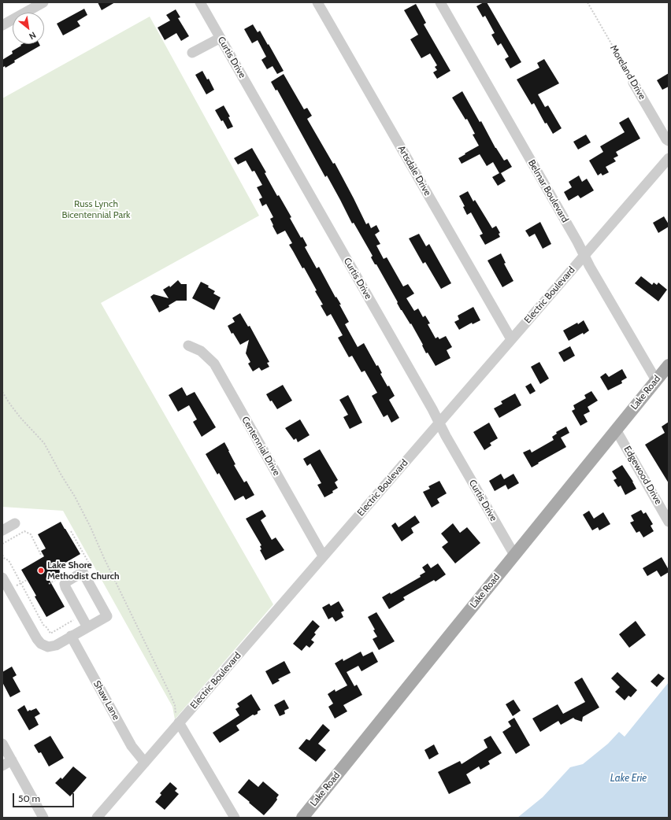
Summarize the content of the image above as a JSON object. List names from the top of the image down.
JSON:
{
  "streets": {
    "main road": ["Lake Road"],
    "street": [
      "Curtis Drive",
      "Moreland Drive",
      "Artsdale Drive",
      "Belmar Boulevard",
      "Electric Boulevard",
      "Centennial Drive",
      "Edgewood Drive",
      "Shaw Lane"
    ]
  },
  "crossings": [
    ["Curtis Drive", "Electric Boulevard"],
    ["Curtis Drive", "Lake Road"],
    ["Artsdale Drive", "Electric Boulevard"],
    ["Belmar Boulevard", "Electric Boulevard"],
    ["Belmar Boulevard", "Lake Road"],
    ["Electric Boulevard", "Centennial Drive"],
    ["Electric Boulevard", "Shaw Lane"],
    ["Lake Road", "Edgewood Drive"]
  ],
  "water": ["Lake Erie"],
  "parks": ["Russ Lynch Bicentennial Park"],
  "places": ["Lake Shore Methodist Church"],
  "scale_bar": "50 m",
  "north": "bottom right"
}
